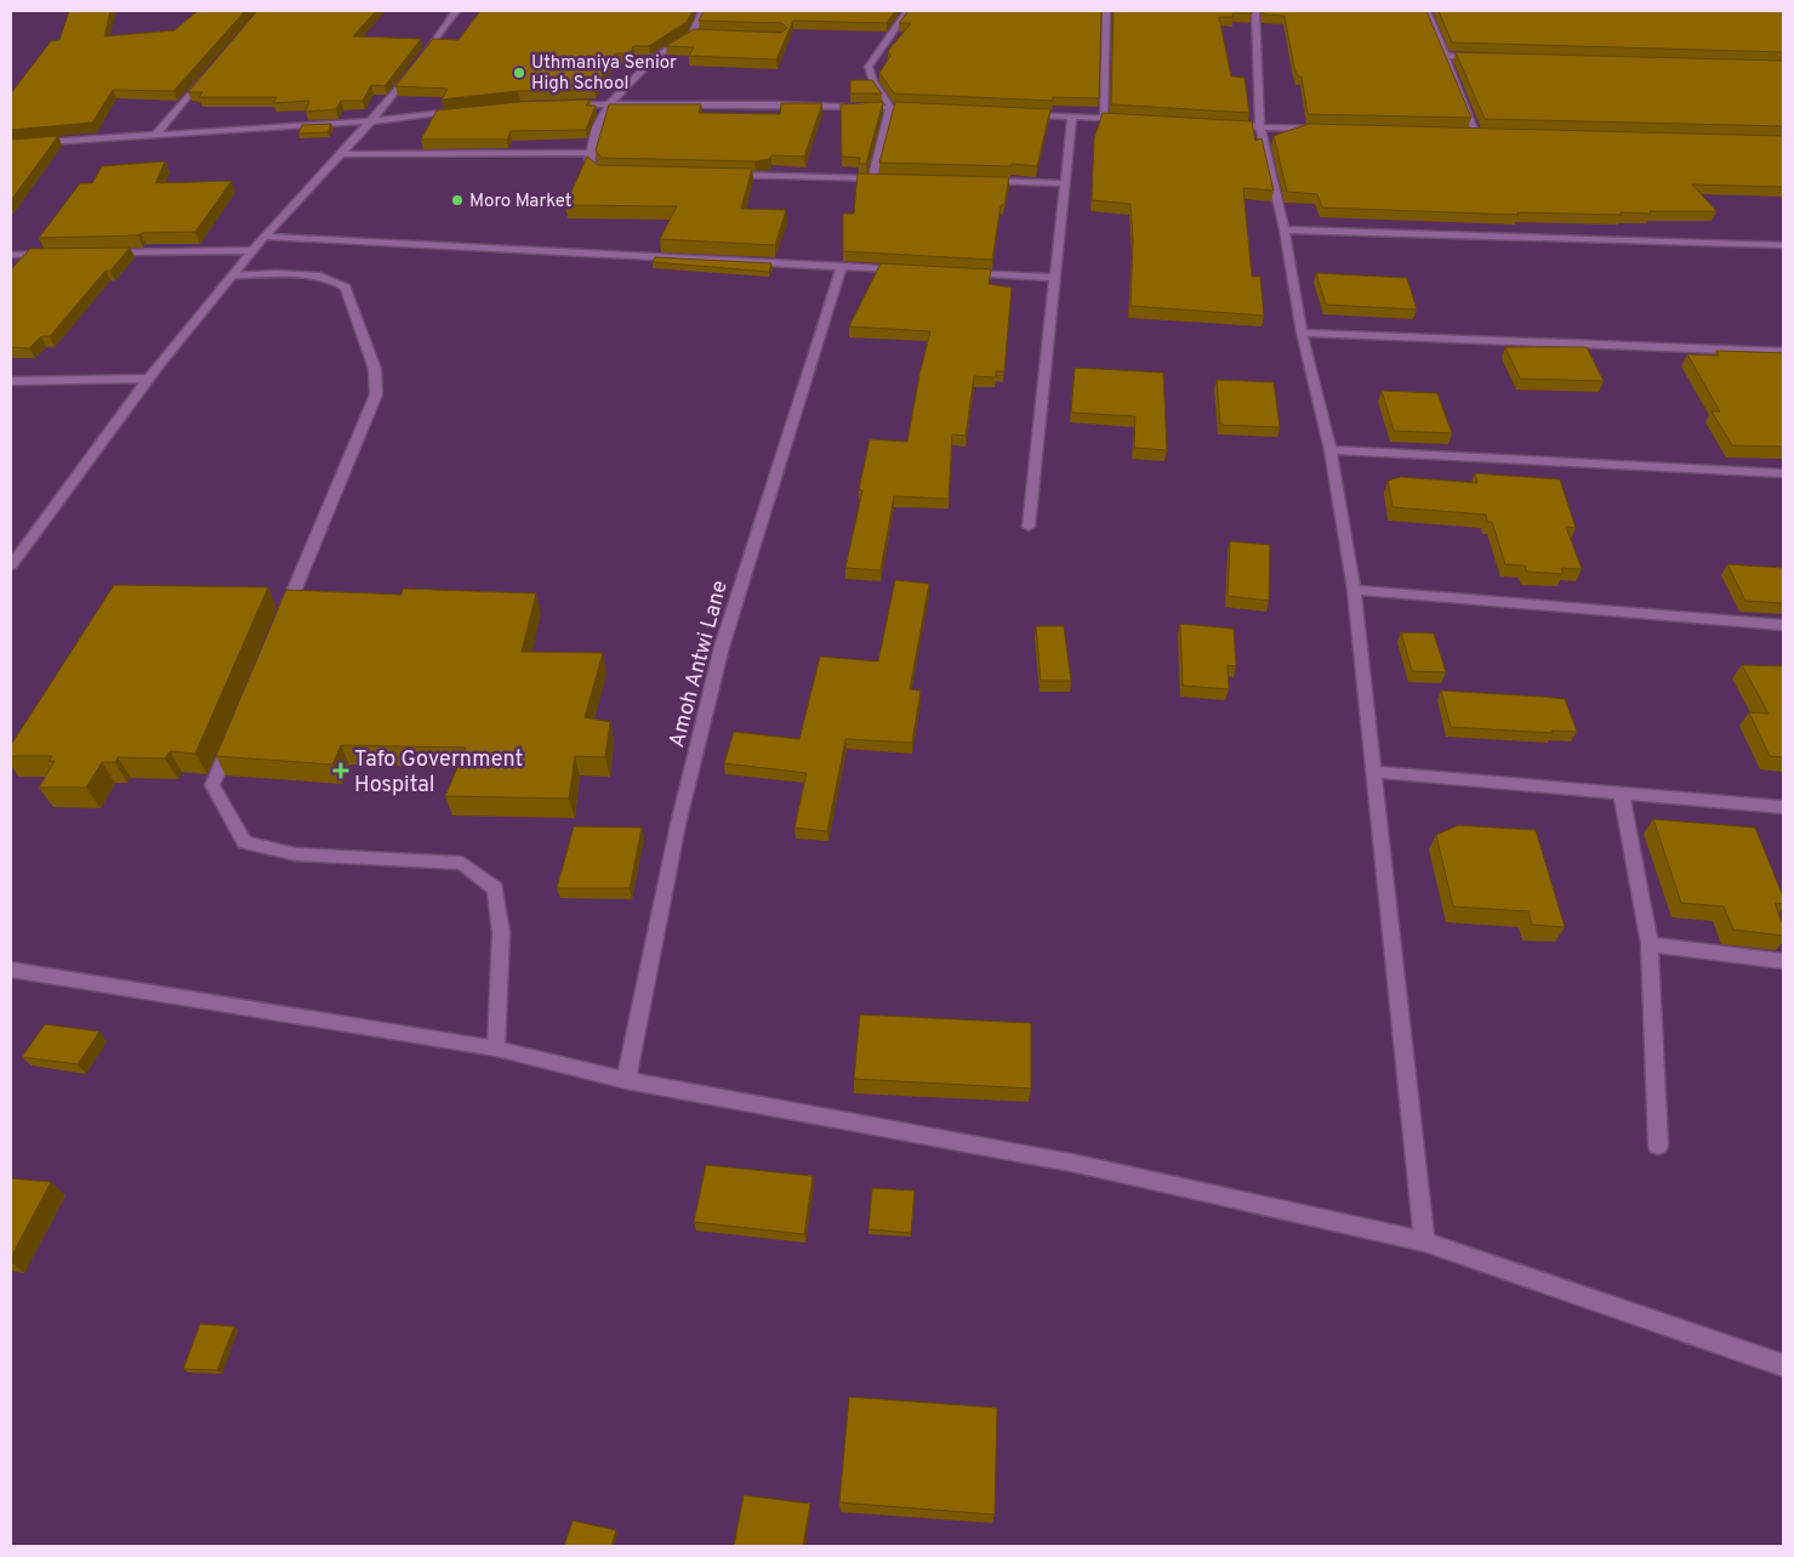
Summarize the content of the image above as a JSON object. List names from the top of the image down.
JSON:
{
  "streets": {
    "street": ["Amoh Antwi Lane"]
  },
  "places": {
    "other": ["Uthmaniya Senior High School", "Moro Market"],
    "health": ["Tafo Government Hospital"]
  }
}
